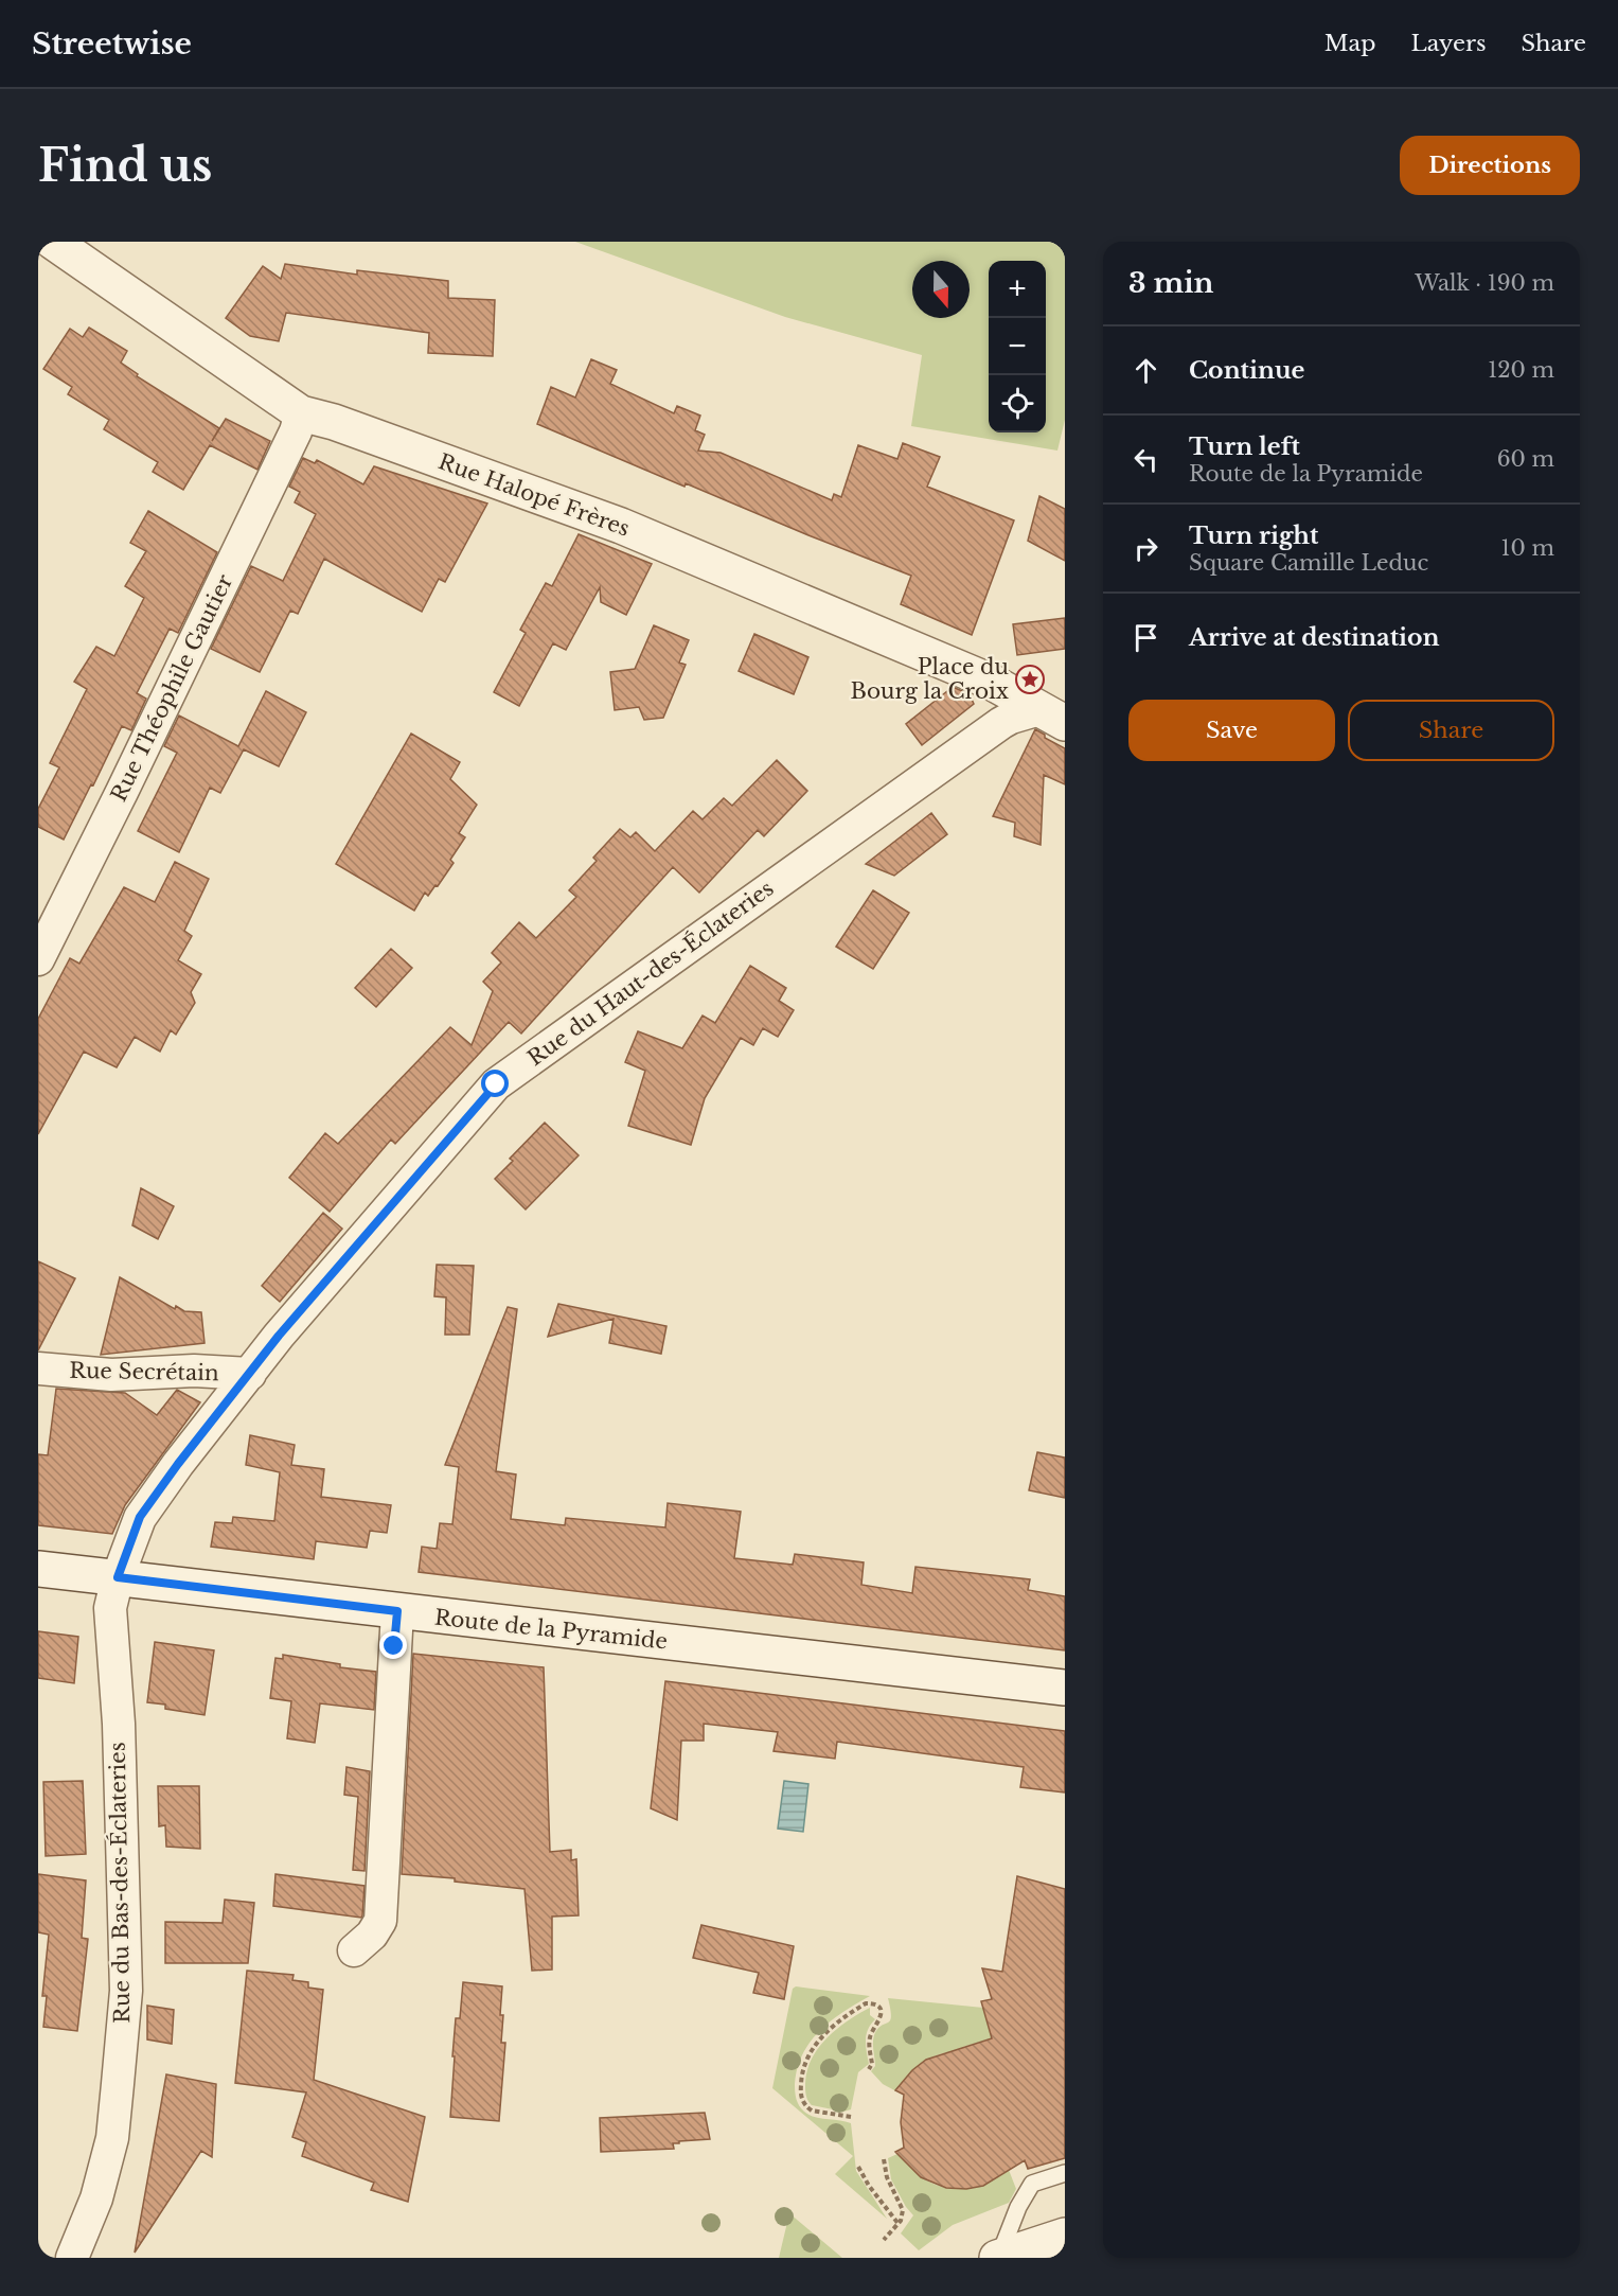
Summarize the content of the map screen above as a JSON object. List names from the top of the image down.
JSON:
{
  "streets": {
    "street": [
      "Rue Halopé Frères",
      "Rue Théophile Gautier",
      "Rue du Haut-des-Éclateries",
      "Rue Secrétain",
      "Route de la Pyramide",
      "Rue du Bas-des-Éclateries"
    ]
  },
  "crossings": [
    ["Rue Halopé Frères", "Rue Théophile Gautier"],
    ["Rue Halopé Frères", "Rue du Haut-des-Éclateries"],
    ["Rue du Haut-des-Éclateries", "Rue Secrétain"],
    ["Rue du Haut-des-Éclateries", "Route de la Pyramide"],
    ["Rue du Haut-des-Éclateries", "Rue du Bas-des-Éclateries"],
    ["Route de la Pyramide", "Rue du Bas-des-Éclateries"]
  ],
  "places": {
    "place": ["Place du Bourg la Croix"]
  },
  "north": "bottom",
  "page": {
    "header": "Streetwise",
    "nav": ["Map", "Layers", "Share"],
    "buttons": [
      "Directions",
      ["Save", "Share"]
    ],
    "title": "Find us",
    "heading": ["3 min", "Walk · 190 m"],
    "map_buttons": ["+", "−"],
    "list": [
      ["Continue", "120 m"],
      ["Turn left", "Route de la Pyramide", "60 m"],
      ["Turn right", "Square Camille Leduc", "10 m"],
      "Arrive at destination"
    ]
  }
}
